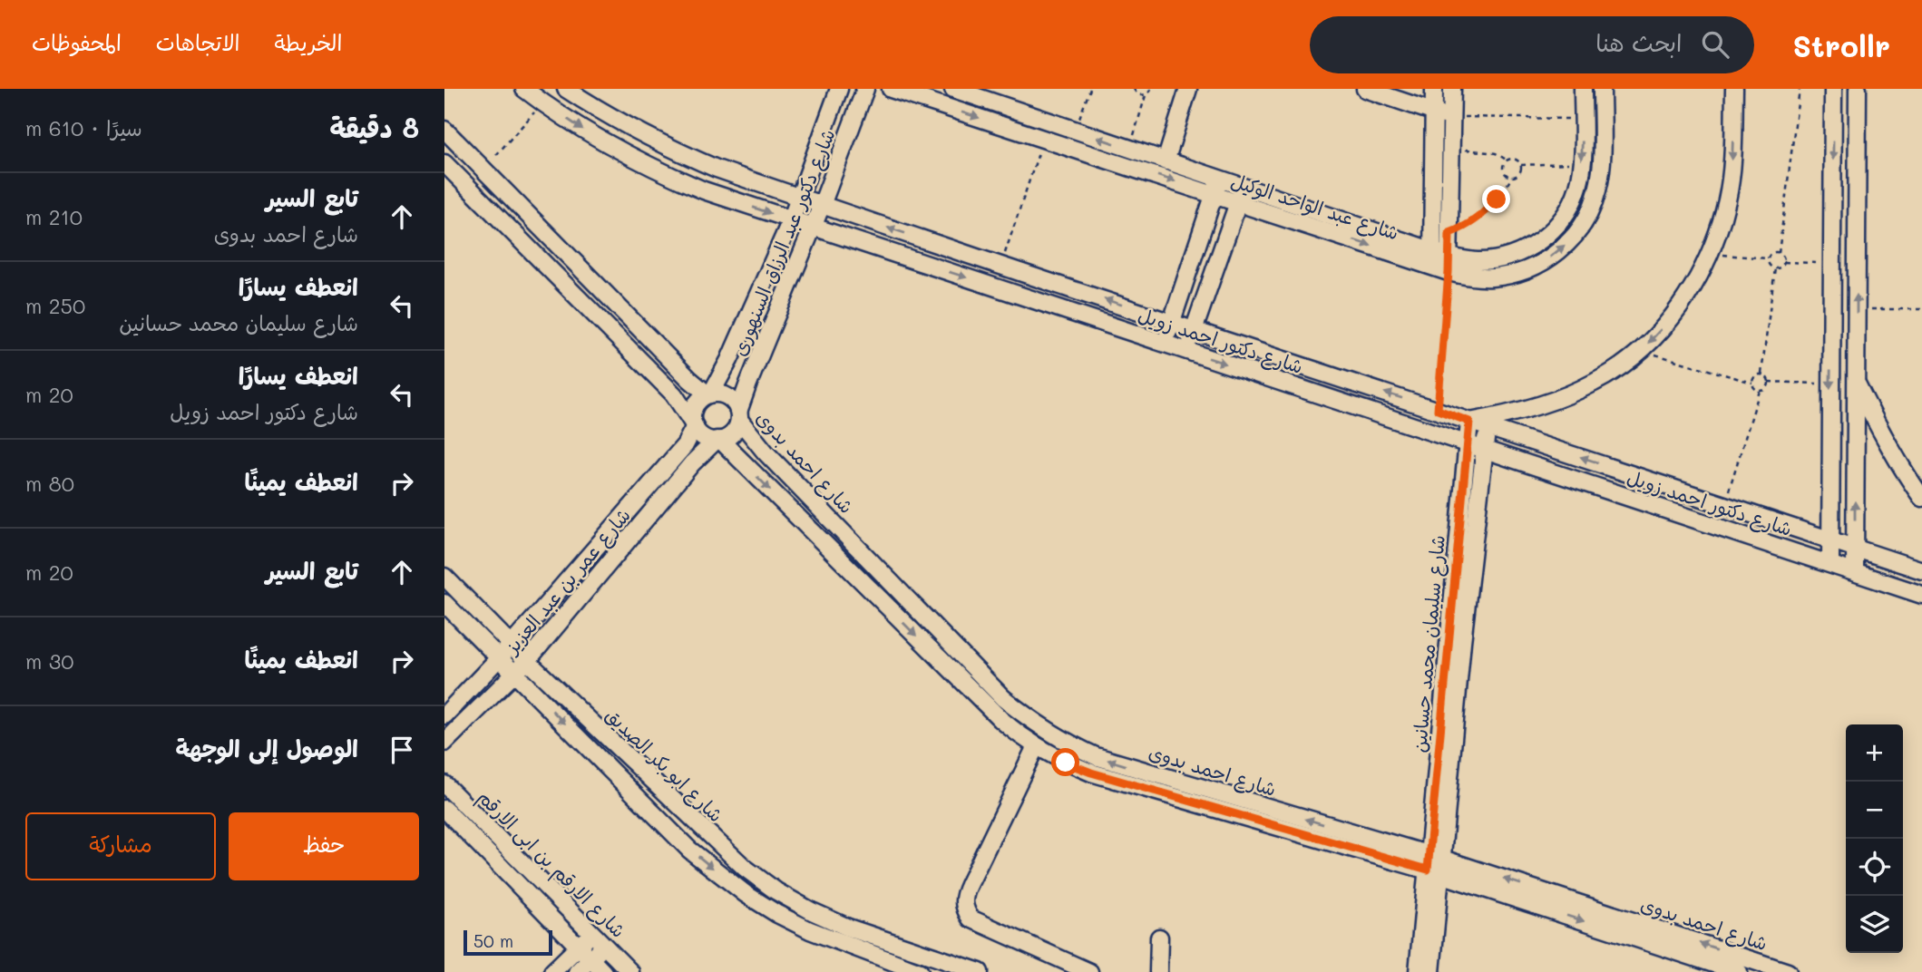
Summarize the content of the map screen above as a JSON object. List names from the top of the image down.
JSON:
{
  "streets": {
    "street": [
      "شارع عبد الواحد الوكيل",
      "شارع دكتور عبد الرزاق السنهورى",
      "شارع دكتور احمد زويل",
      "شارع احمد بدوى",
      "شارع عمر بن عبد العزيز",
      "شارع سليمان محمد حسانين",
      "شارع ابو بكر الصديق",
      "شارع الارقم بن ابى الارقم"
    ]
  },
  "crossings": [
    ["شارع دكتور عبد الرزاق السنهورى", "شارع دكتور احمد زويل"],
    ["شارع دكتور عبد الرزاق السنهورى", "شارع احمد بدوى"],
    ["شارع دكتور عبد الرزاق السنهورى", "شارع عمر بن عبد العزيز"],
    ["شارع دكتور احمد زويل", "شارع سليمان محمد حسانين"],
    ["شارع احمد بدوى", "شارع عمر بن عبد العزيز"],
    ["شارع احمد بدوى", "شارع سليمان محمد حسانين"],
    ["شارع عمر بن عبد العزيز", "شارع ابو بكر الصديق"]
  ],
  "scale_bar": "50 m",
  "page": {
    "header": "Strollr",
    "search": "ابحث هنا",
    "nav": ["الخريطة", "الاتجاهات", "المحفوظات"],
    "heading": ["8 دقيقة", "سيرًا · 610 m"],
    "list": [
      ["تابع السير", "شارع احمد بدوى", "210 m"],
      ["انعطف يسارًا", "شارع سليمان محمد حسانين", "250 m"],
      ["انعطف يسارًا", "شارع دكتور احمد زويل", "20 m"],
      ["انعطف يمينًا", "80 m"],
      ["تابع السير", "20 m"],
      ["انعطف يمينًا", "30 m"],
      "الوصول إلى الوجهة"
    ],
    "map_buttons": ["+", "−"],
    "buttons": ["حفظ", "مشاركة"],
    "scale": "50 m"
  }
}
